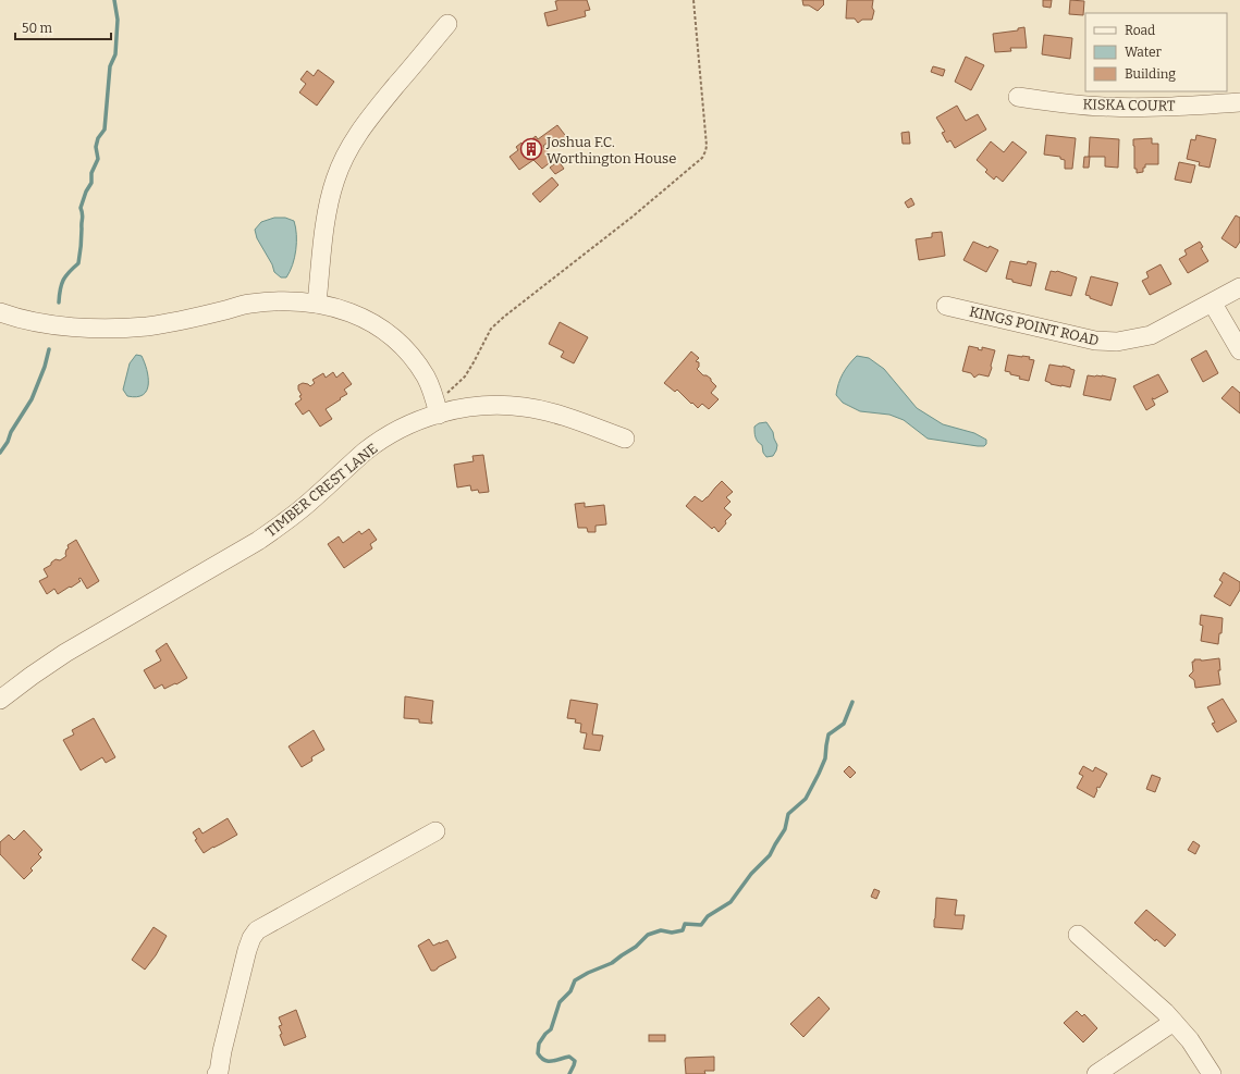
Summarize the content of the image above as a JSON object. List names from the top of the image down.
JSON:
{
  "streets": {
    "street": ["KISKA COURT", "KINGS POINT ROAD", "TIMBER CREST LANE"]
  },
  "places": {
    "building": ["Joshua F.C. Worthington House"]
  },
  "legend": ["Road", "Water", "Building"],
  "scale_bar": "50 m"
}
